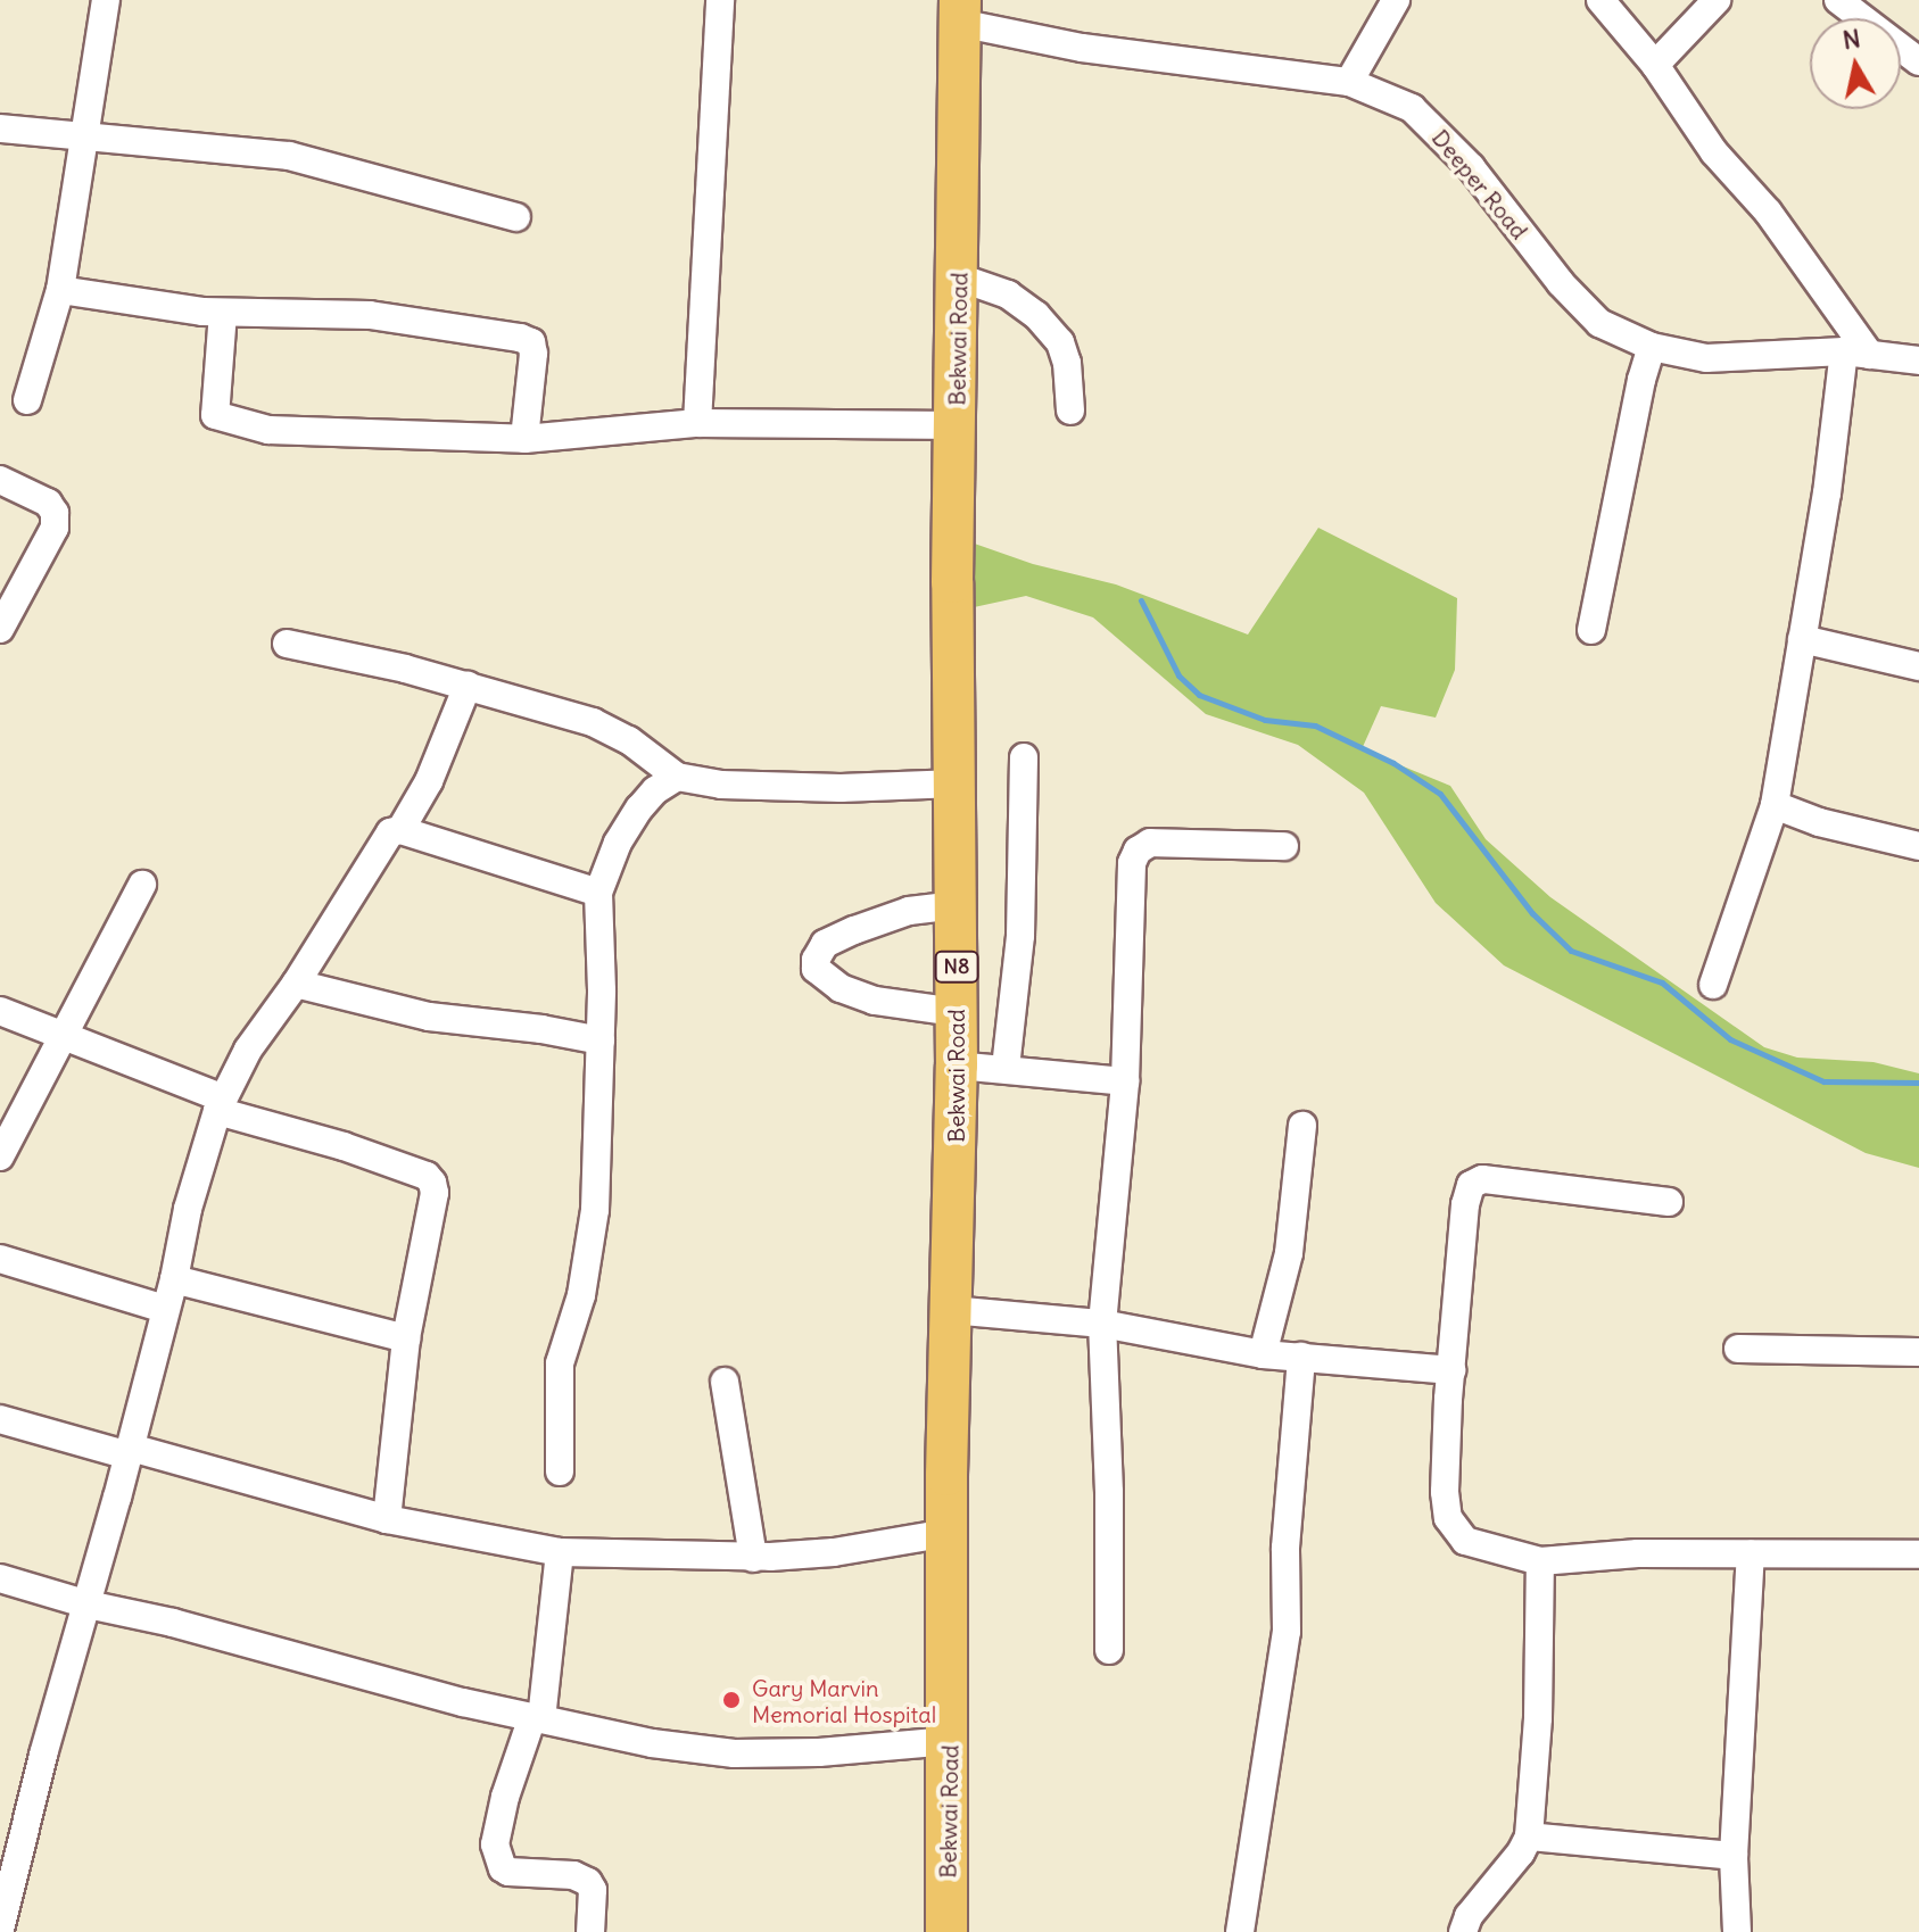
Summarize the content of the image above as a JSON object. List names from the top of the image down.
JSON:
{
  "streets": {
    "highway": ["Bekwai Road", "N8"],
    "street": ["Deeper Road"]
  },
  "crossings": [
    ["Deeper Road", "Bekwai Road"]
  ],
  "places": ["Gary Marvin Memorial Hospital"],
  "north": "top"
}
